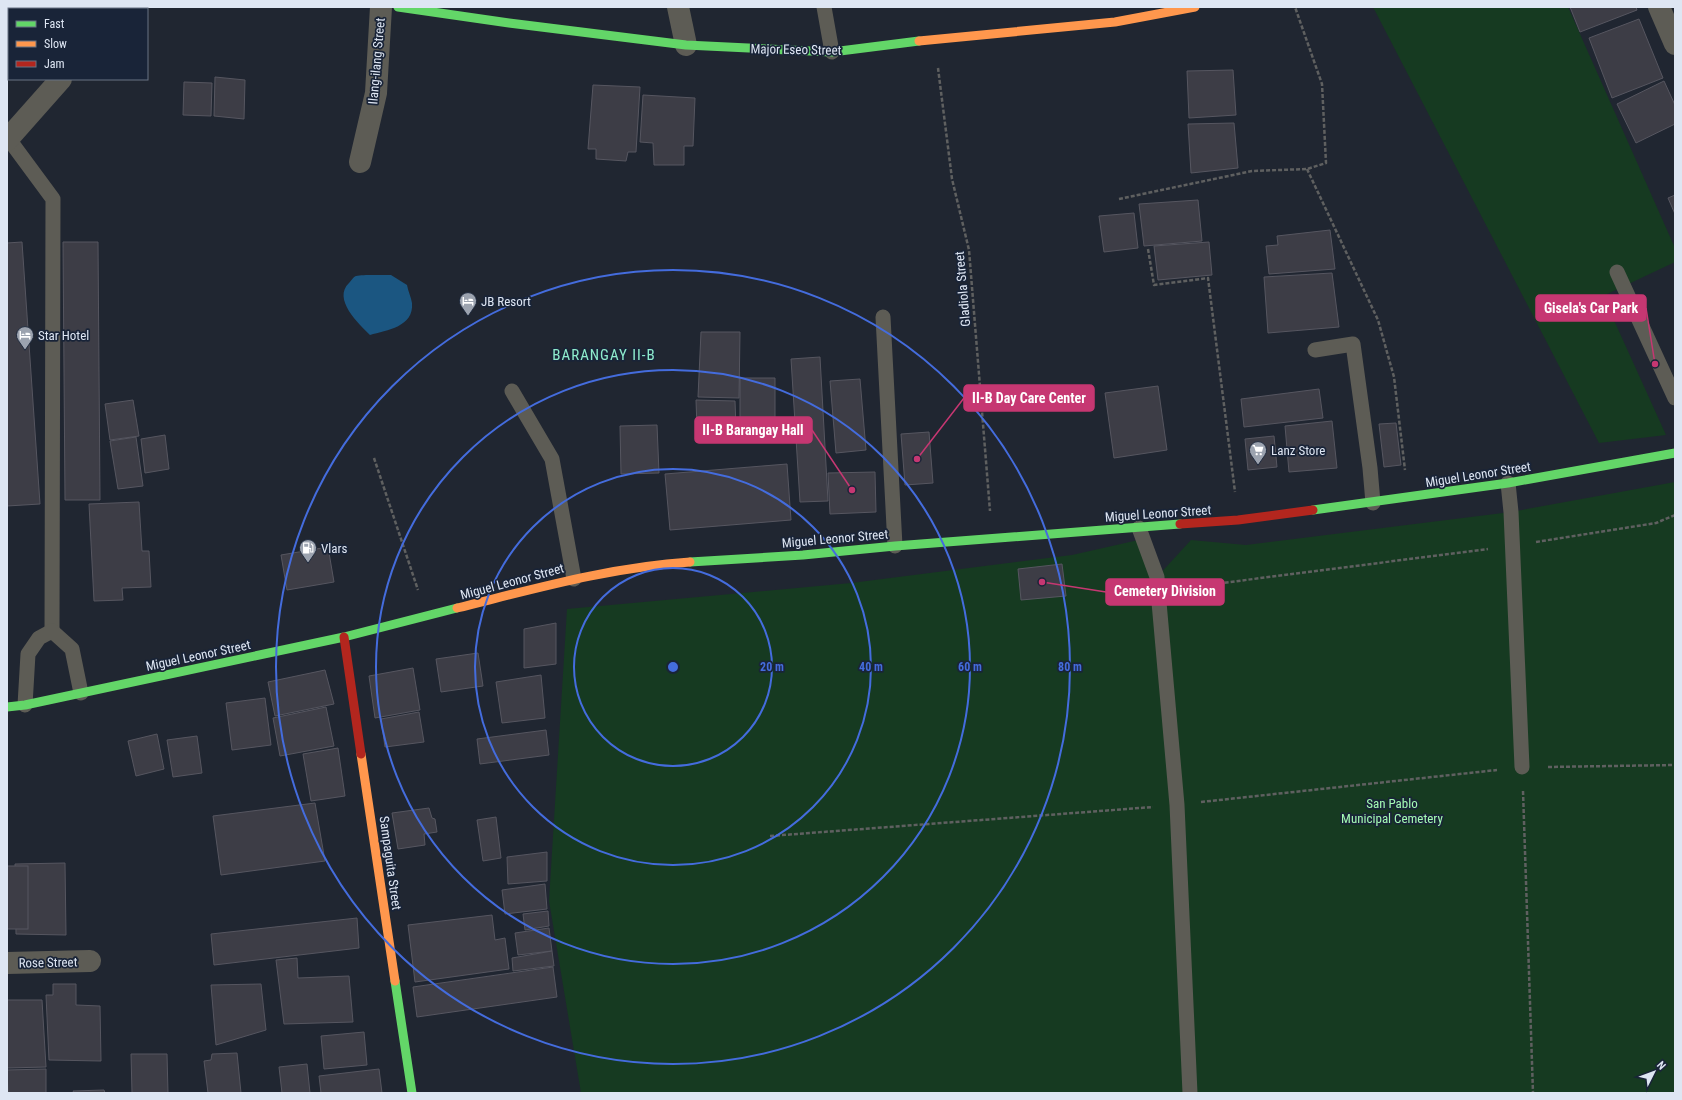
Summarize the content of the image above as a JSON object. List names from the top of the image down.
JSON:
{
  "streets": {
    "street": [
      "Major Eseo Street",
      "Ilang-ilang Street",
      "Miguel Leonor Street",
      "Sampaguita Street",
      "Rose Street"
    ],
    "path": ["Gladiola Street"]
  },
  "crossings": [
    ["Major Eseo Street", "Gladiola Street"],
    ["Gladiola Street", "Miguel Leonor Street"],
    ["Miguel Leonor Street", "Sampaguita Street"]
  ],
  "districts": ["BARANGAY II-B"],
  "parks": ["San Pablo Municipal Cemetery"],
  "places": {
    "hotel": ["JB Resort", "Star Hotel"],
    "other": [
      "Gisela's Car Park",
      "II-B Day Care Center",
      "II-B Barangay Hall",
      "Cemetery Division"
    ],
    "supermarket": ["Lanz Store"],
    "fuel station": ["Vlars"]
  },
  "legend": ["Fast", "Slow", "Jam"],
  "north": "top right",
  "rings": [
    "20 m",
    "40 m",
    "60 m",
    "80 m"
  ]
}
